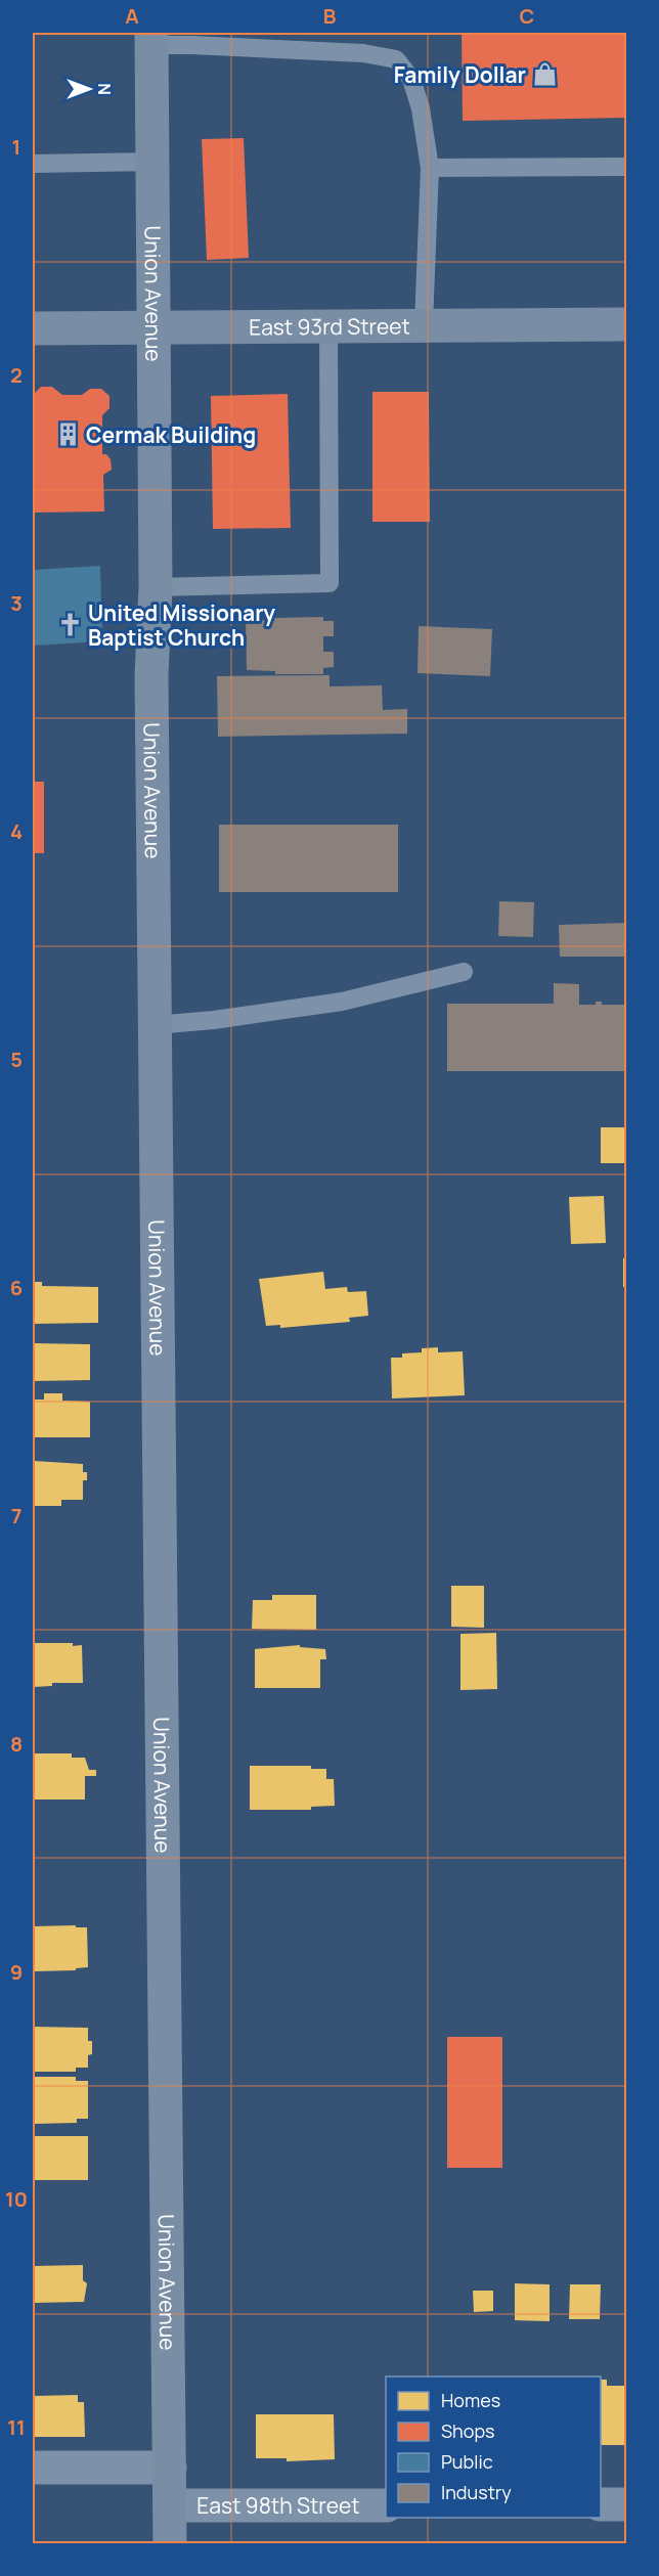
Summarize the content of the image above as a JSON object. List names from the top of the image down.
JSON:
{
  "streets": {
    "main road": ["Union Avenue", "East 93rd Street"],
    "street": ["East 98th Street"]
  },
  "crossings": [
    ["Union Avenue", "East 93rd Street"],
    ["Union Avenue", "East 98th Street"]
  ],
  "places": {
    "shop": ["Family Dollar"],
    "building": ["Cermak Building"],
    "church": ["United Missionary Baptist Church"]
  },
  "legend": [
    "Homes",
    "Shops",
    "Public",
    "Industry"
  ],
  "north": "right",
  "grid": {
    "columns": ["A", "B", "C"],
    "rows": [
      "1",
      "2",
      "3",
      "4",
      "5",
      "6",
      "7",
      "8",
      "9",
      "10",
      "11"
    ]
  }
}
